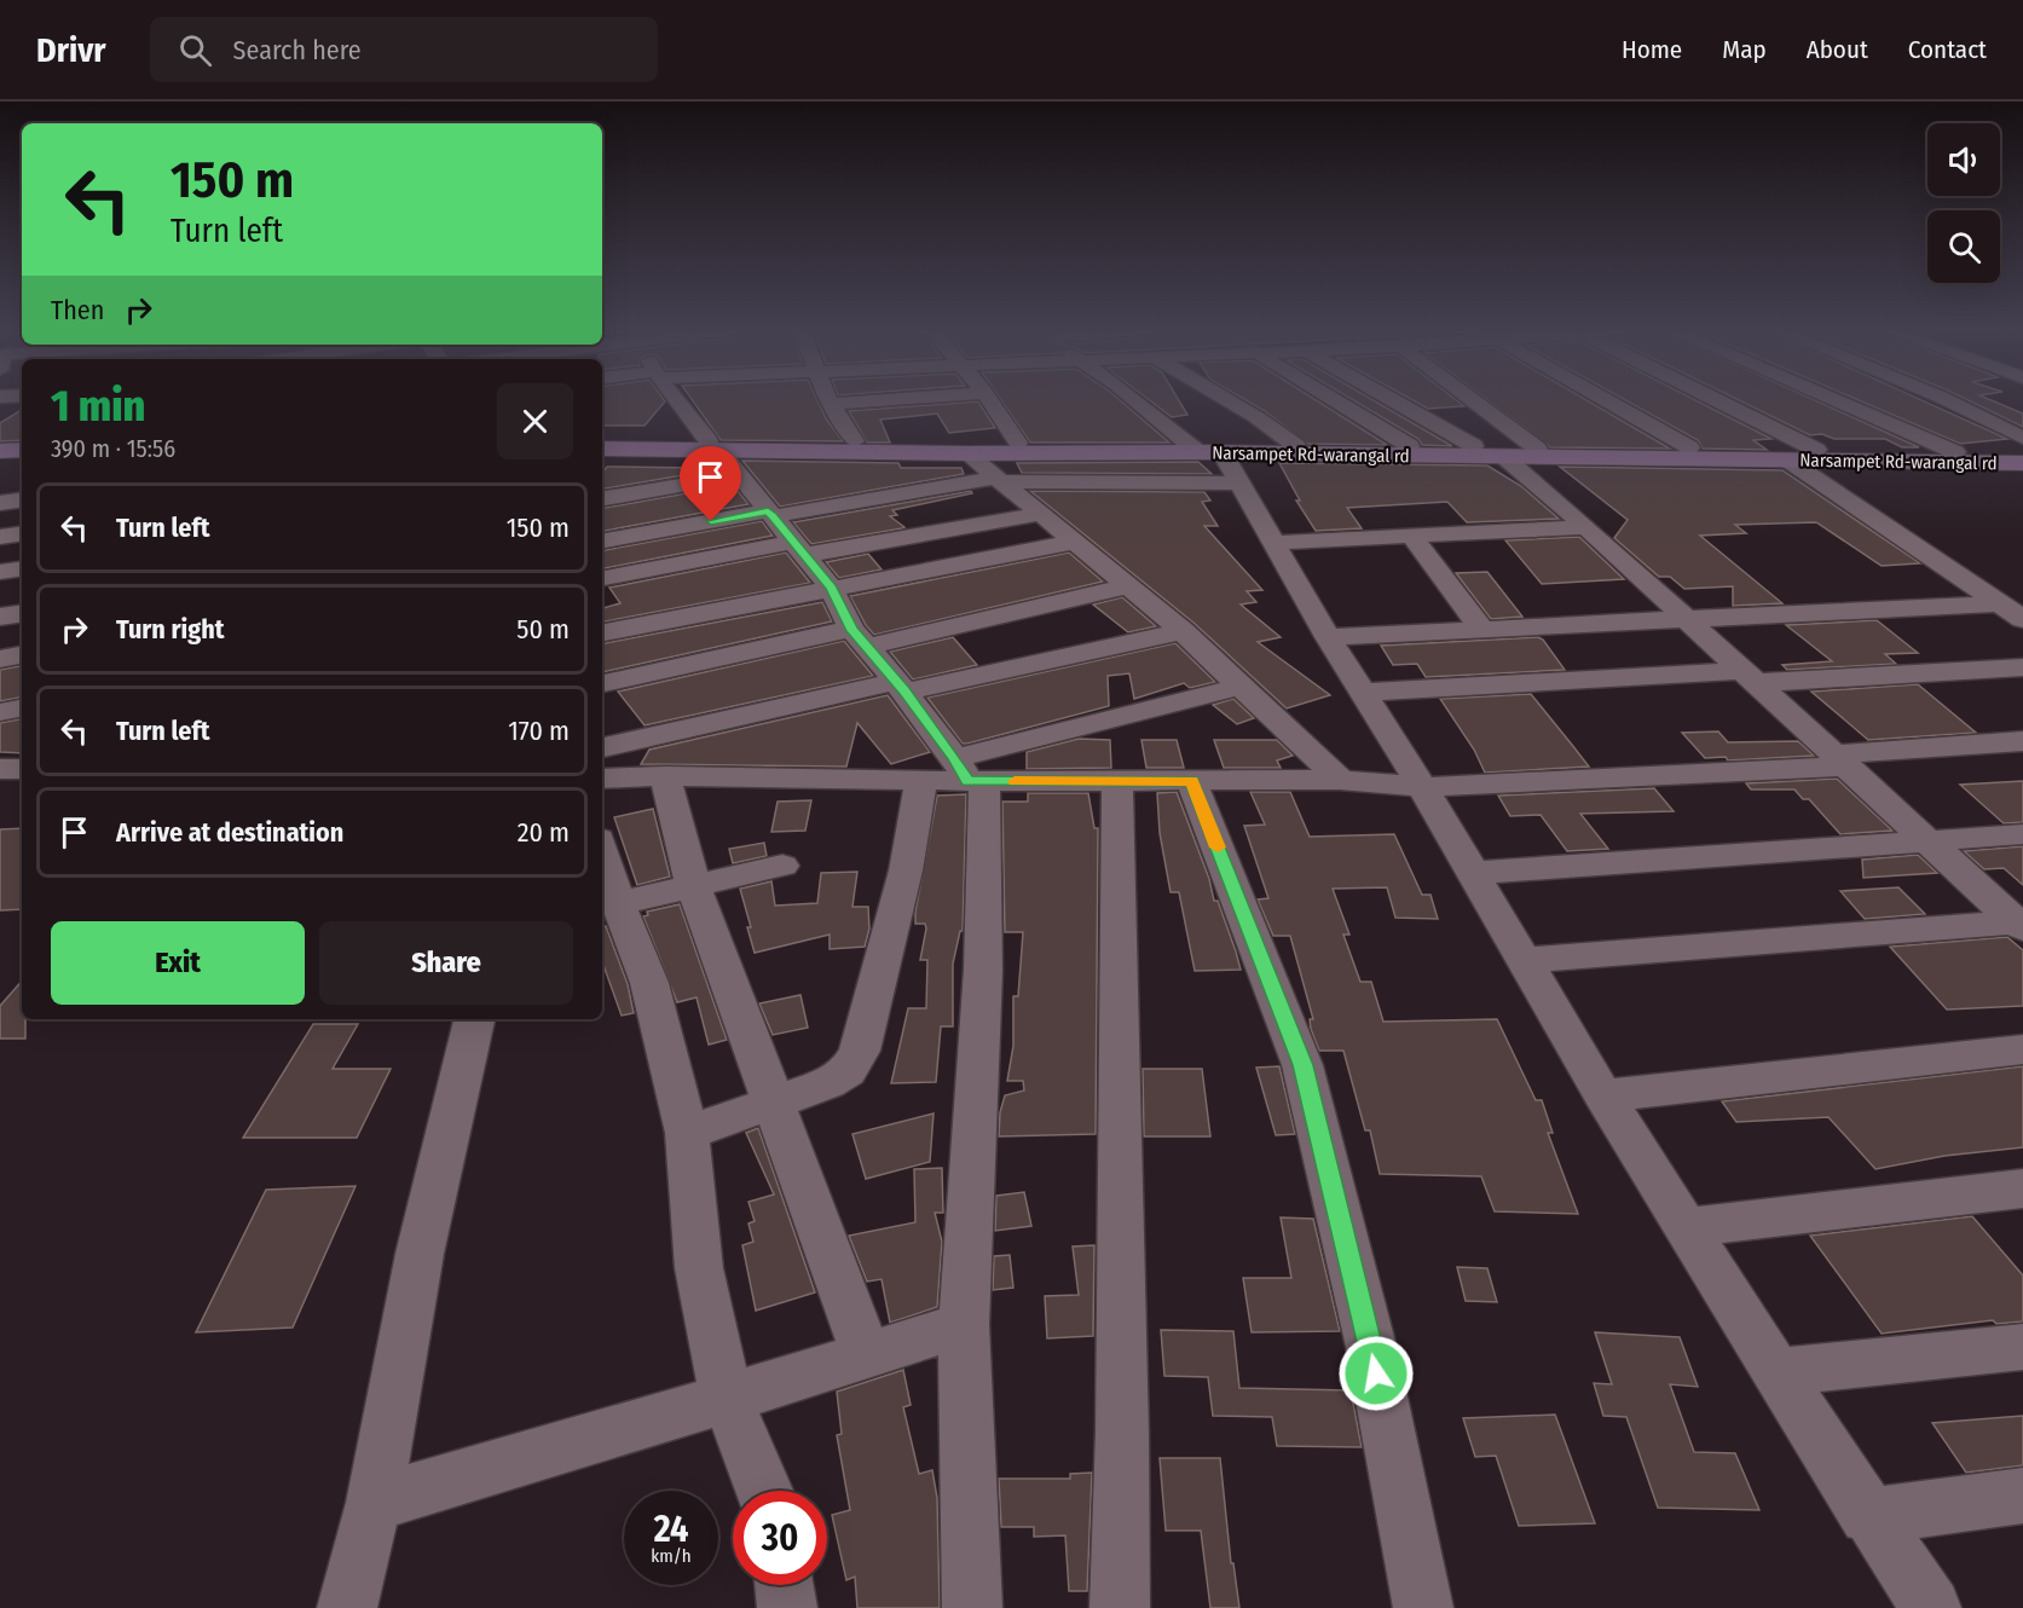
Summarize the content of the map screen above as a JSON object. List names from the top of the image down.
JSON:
{
  "streets": {
    "main road": ["Narsampet Rd-warangal rd"]
  },
  "page": {
    "header": "Drivr",
    "search": "Search here",
    "nav": [
      "Home",
      "Map",
      "About",
      "Contact"
    ],
    "turn": ["150 m", "Turn left"],
    "then": "Then",
    "heading": ["1 min", "390 m · 15:56"],
    "list": [
      {
        "name": "Turn left",
        "value": "150 m"
      },
      {
        "name": "Turn right",
        "value": "50 m"
      },
      {
        "name": "Turn left",
        "value": "170 m"
      },
      {
        "name": "Arrive at destination",
        "value": "20 m"
      }
    ],
    "buttons": ["Exit", "Share"],
    "speed": "24 km/h",
    "limit": "30"
  }
}
